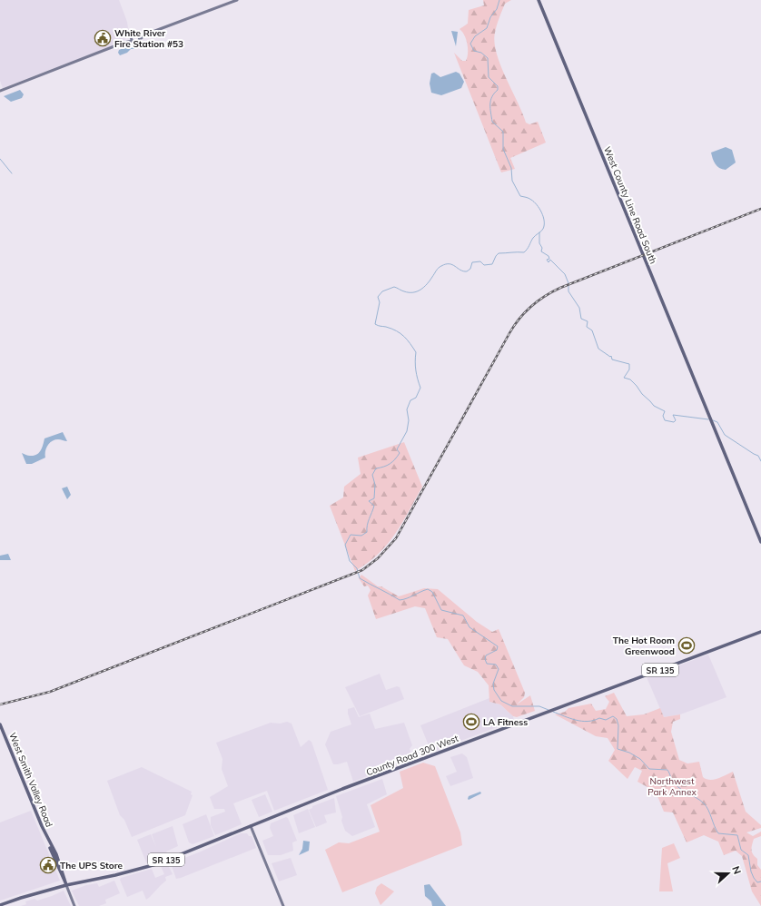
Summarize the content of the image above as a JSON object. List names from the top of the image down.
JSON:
{
  "streets": {
    "main road": [
      "West County Line Road South",
      "SR 135",
      "County Road 300 West",
      "West Smith Valley Road"
    ]
  },
  "crossings": [
    ["SR 135", "County Road 300 West"],
    ["SR 135", "West Smith Valley Road"],
    ["County Road 300 West", "West Smith Valley Road"]
  ],
  "parks": ["Northwest Park Annex"],
  "places": {
    "public building": ["White River Fire Station #53", "The UPS Store"],
    "sports": ["The Hot Room Greenwood", "LA Fitness"]
  },
  "north": "right"
}
